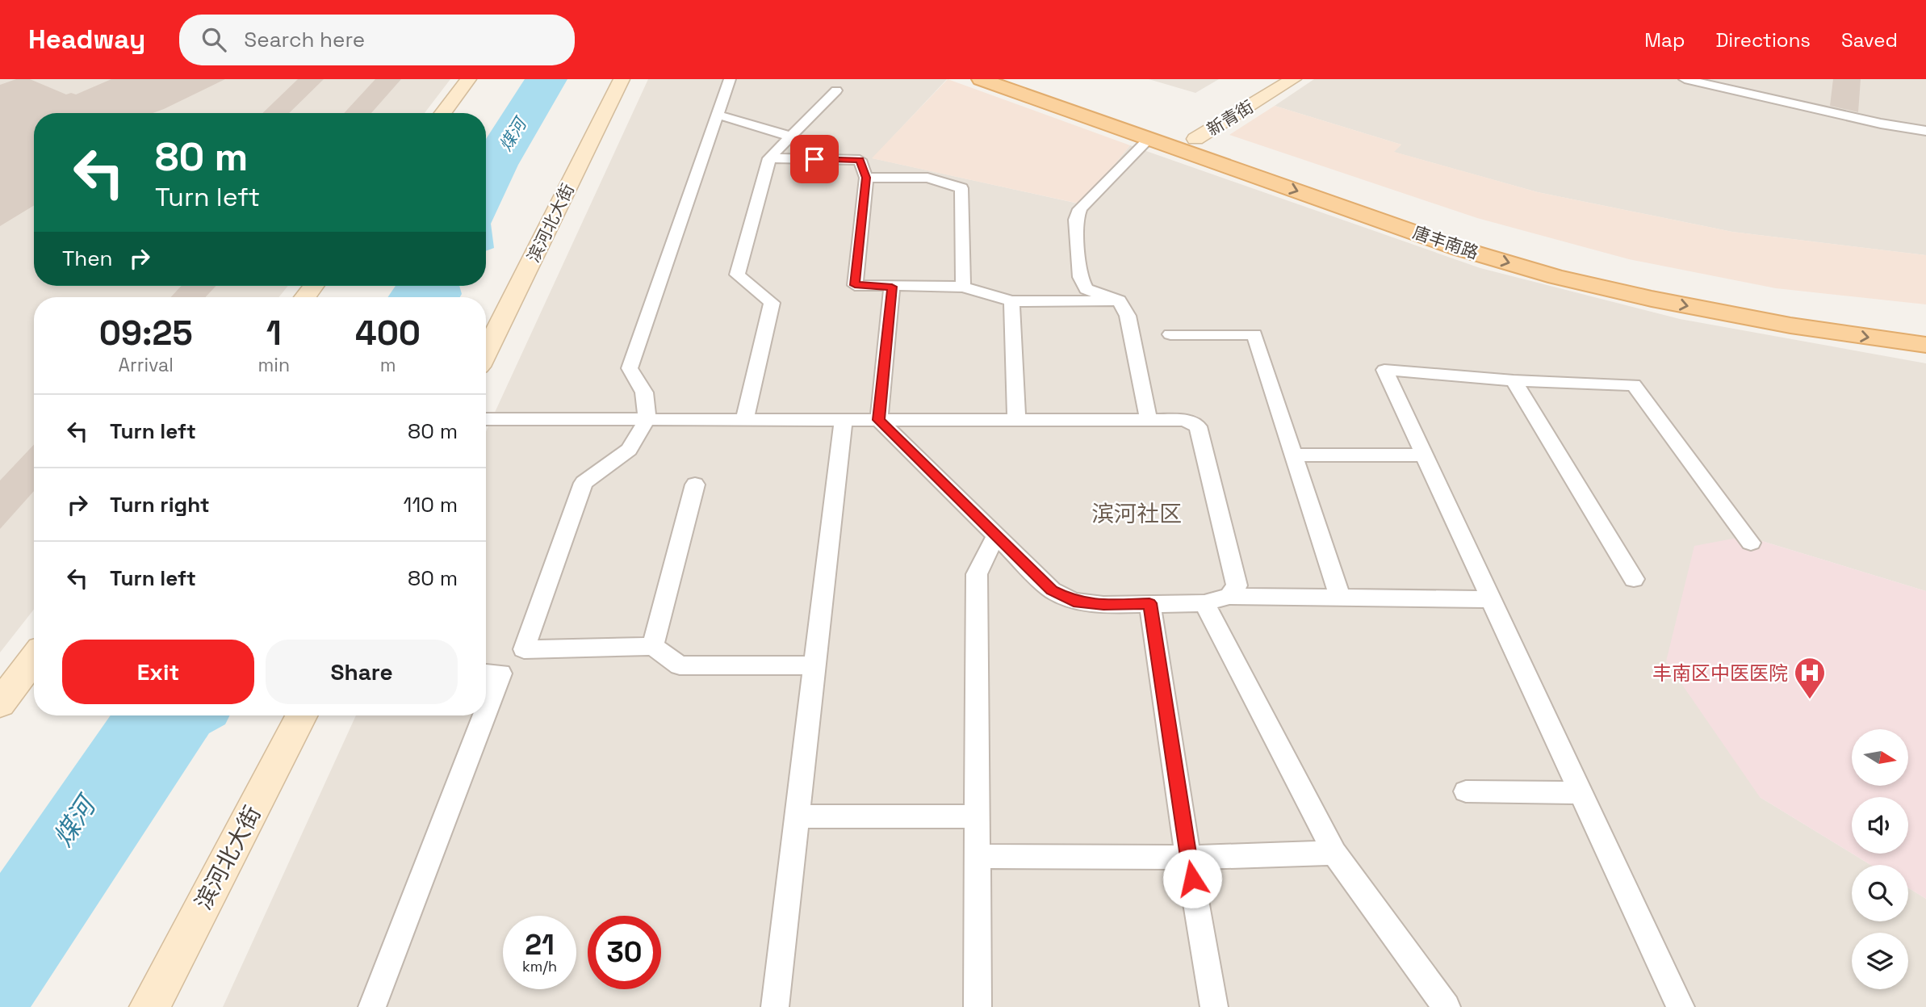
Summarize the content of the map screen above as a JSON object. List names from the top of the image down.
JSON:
{
  "streets": {
    "main road": ["新青街", "滨河北大街", "唐丰南路"]
  },
  "crossings": [
    ["新青街", "唐丰南路"]
  ],
  "districts": ["滨河社区"],
  "water": ["煤河"],
  "places": {
    "hospital": ["丰南区中医医院"]
  },
  "north": "right",
  "page": {
    "header": "Headway",
    "search": "Search here",
    "nav": ["Map", "Directions", "Saved"],
    "turn": ["80 m", "Turn left"],
    "then": "Then",
    "eta": [
      "09:25",
      "Arrival",
      "1",
      "min",
      "400",
      "m"
    ],
    "list": [
      {
        "name": "Turn left",
        "value": "80 m"
      },
      {
        "name": "Turn right",
        "value": "110 m"
      },
      {
        "name": "Turn left",
        "value": "80 m"
      }
    ],
    "buttons": ["Exit", "Share"],
    "speed": "21 km/h",
    "limit": "30"
  }
}
